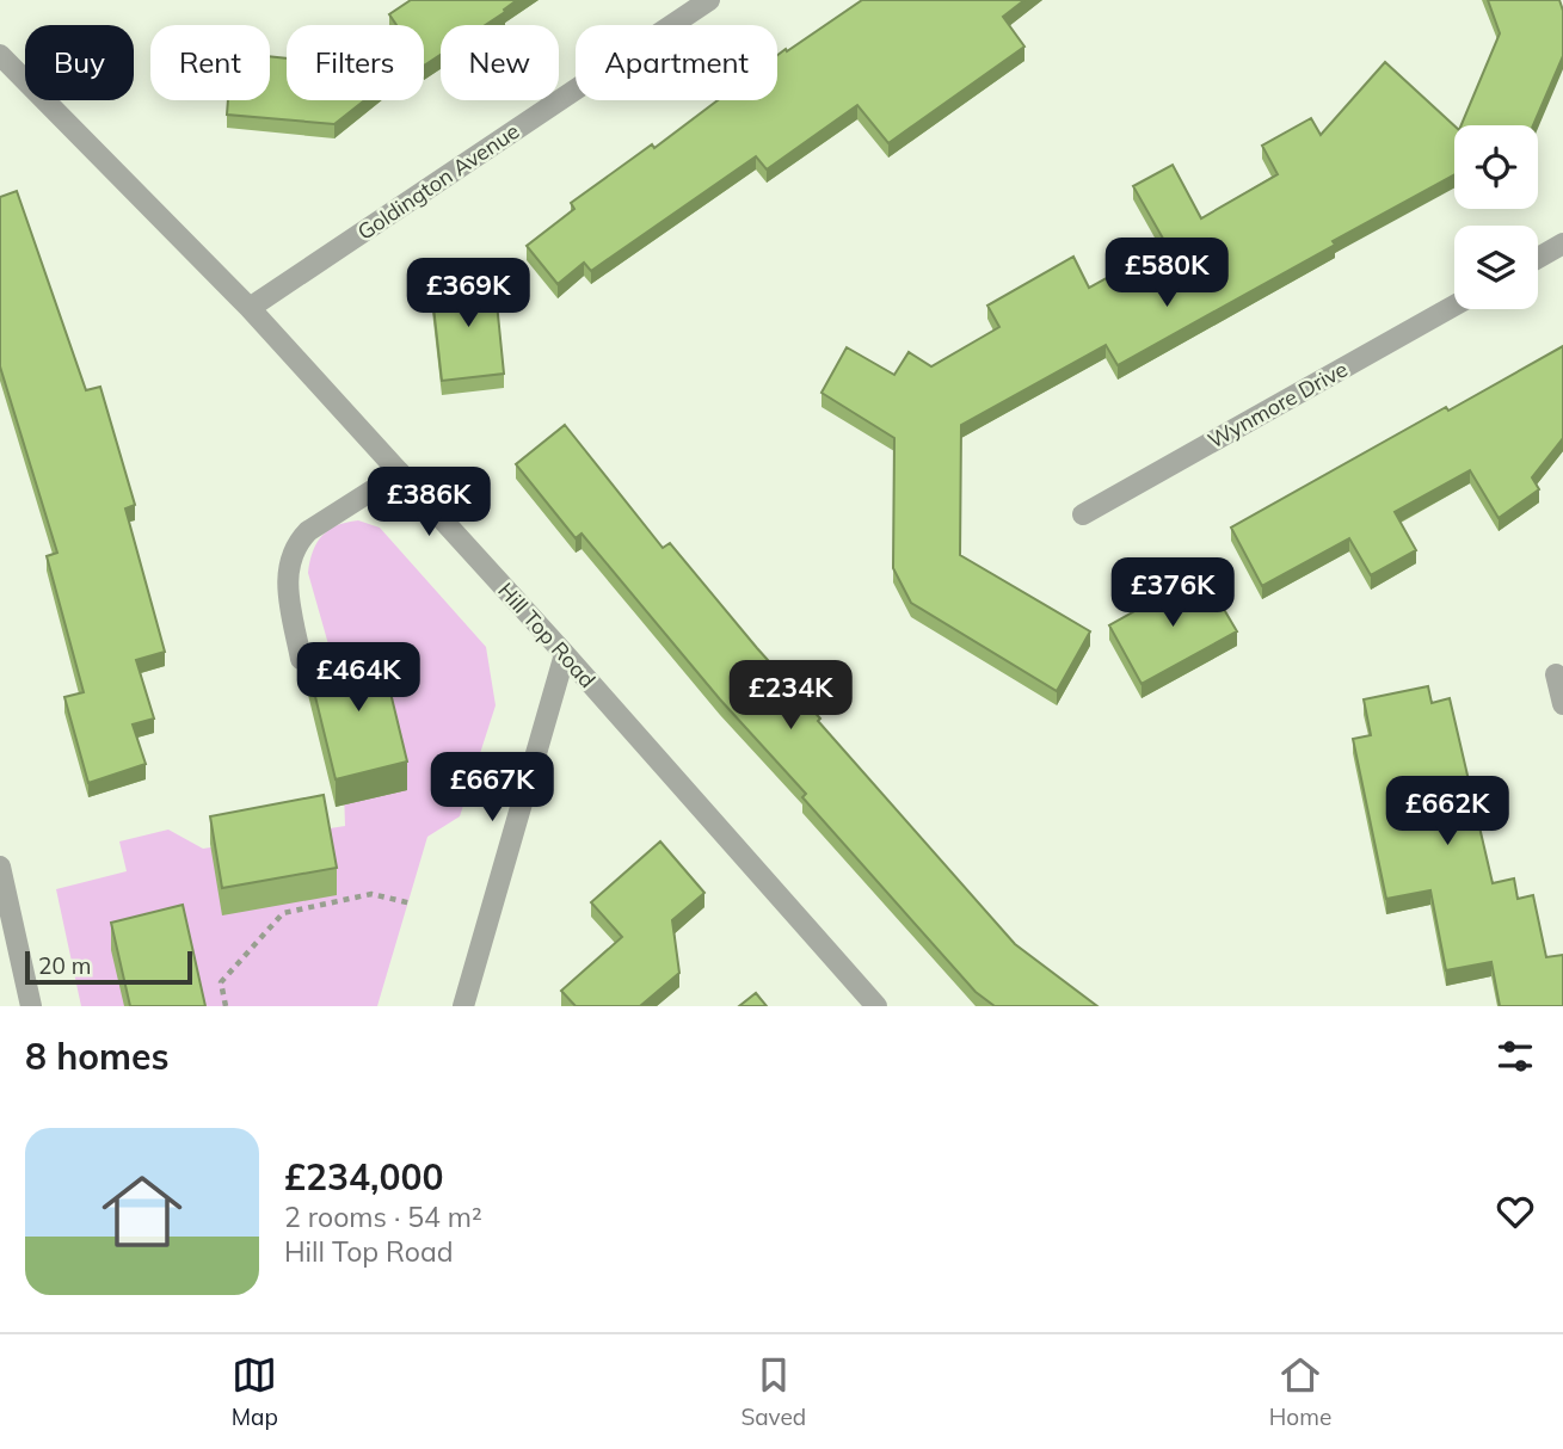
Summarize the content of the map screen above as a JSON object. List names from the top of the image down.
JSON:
{
  "streets": {
    "street": ["Goldington Avenue", "Wynmore Drive", "Hill Top Road"]
  },
  "crossings": [
    ["Goldington Avenue", "Hill Top Road"]
  ],
  "scale_bar": "20 m",
  "page": {
    "chip": [
      "Buy",
      "Rent",
      "Filters",
      "New",
      "Apartment"
    ],
    "price": [
      "£580K",
      "£369K",
      "£386K",
      "£376K",
      "£464K",
      "£234K",
      "£667K",
      "£662K"
    ],
    "scale": "20 m",
    "heading": "8 homes",
    "list": [
      {
        "name": "£234,000",
        "note": "2 rooms · 54 m² · Hill Top Road"
      }
    ],
    "tabs": ["Map", "Saved", "Home"]
  }
}
